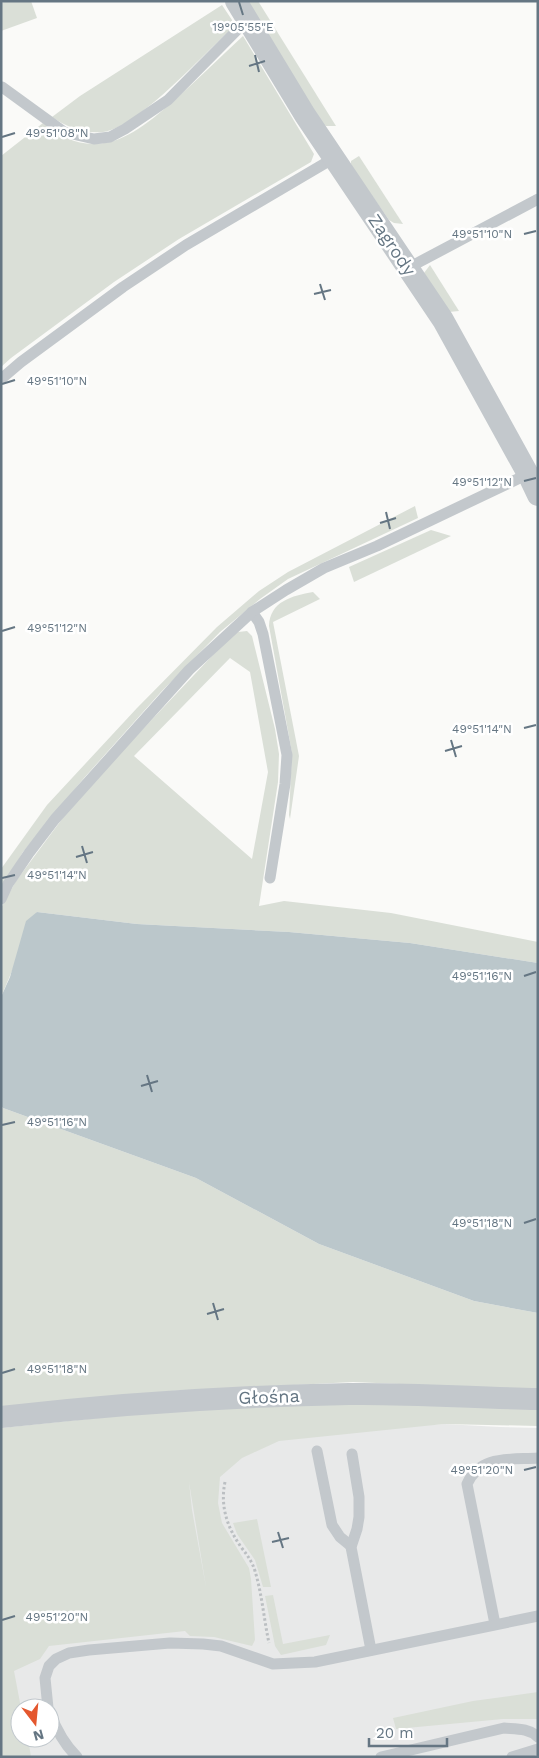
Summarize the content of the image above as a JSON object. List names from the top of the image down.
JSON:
{
  "streets": {
    "street": ["Zagrody", "Głośna"]
  },
  "scale_bar": "20 m",
  "north": "bottom",
  "coordinates": [
    "19°05'55\"E",
    "49°51'08\"N",
    "49°51'10\"N",
    "49°51'12\"N",
    "49°51'14\"N",
    "49°51'16\"N",
    "49°51'18\"N",
    "49°51'20\"N"
  ]
}
